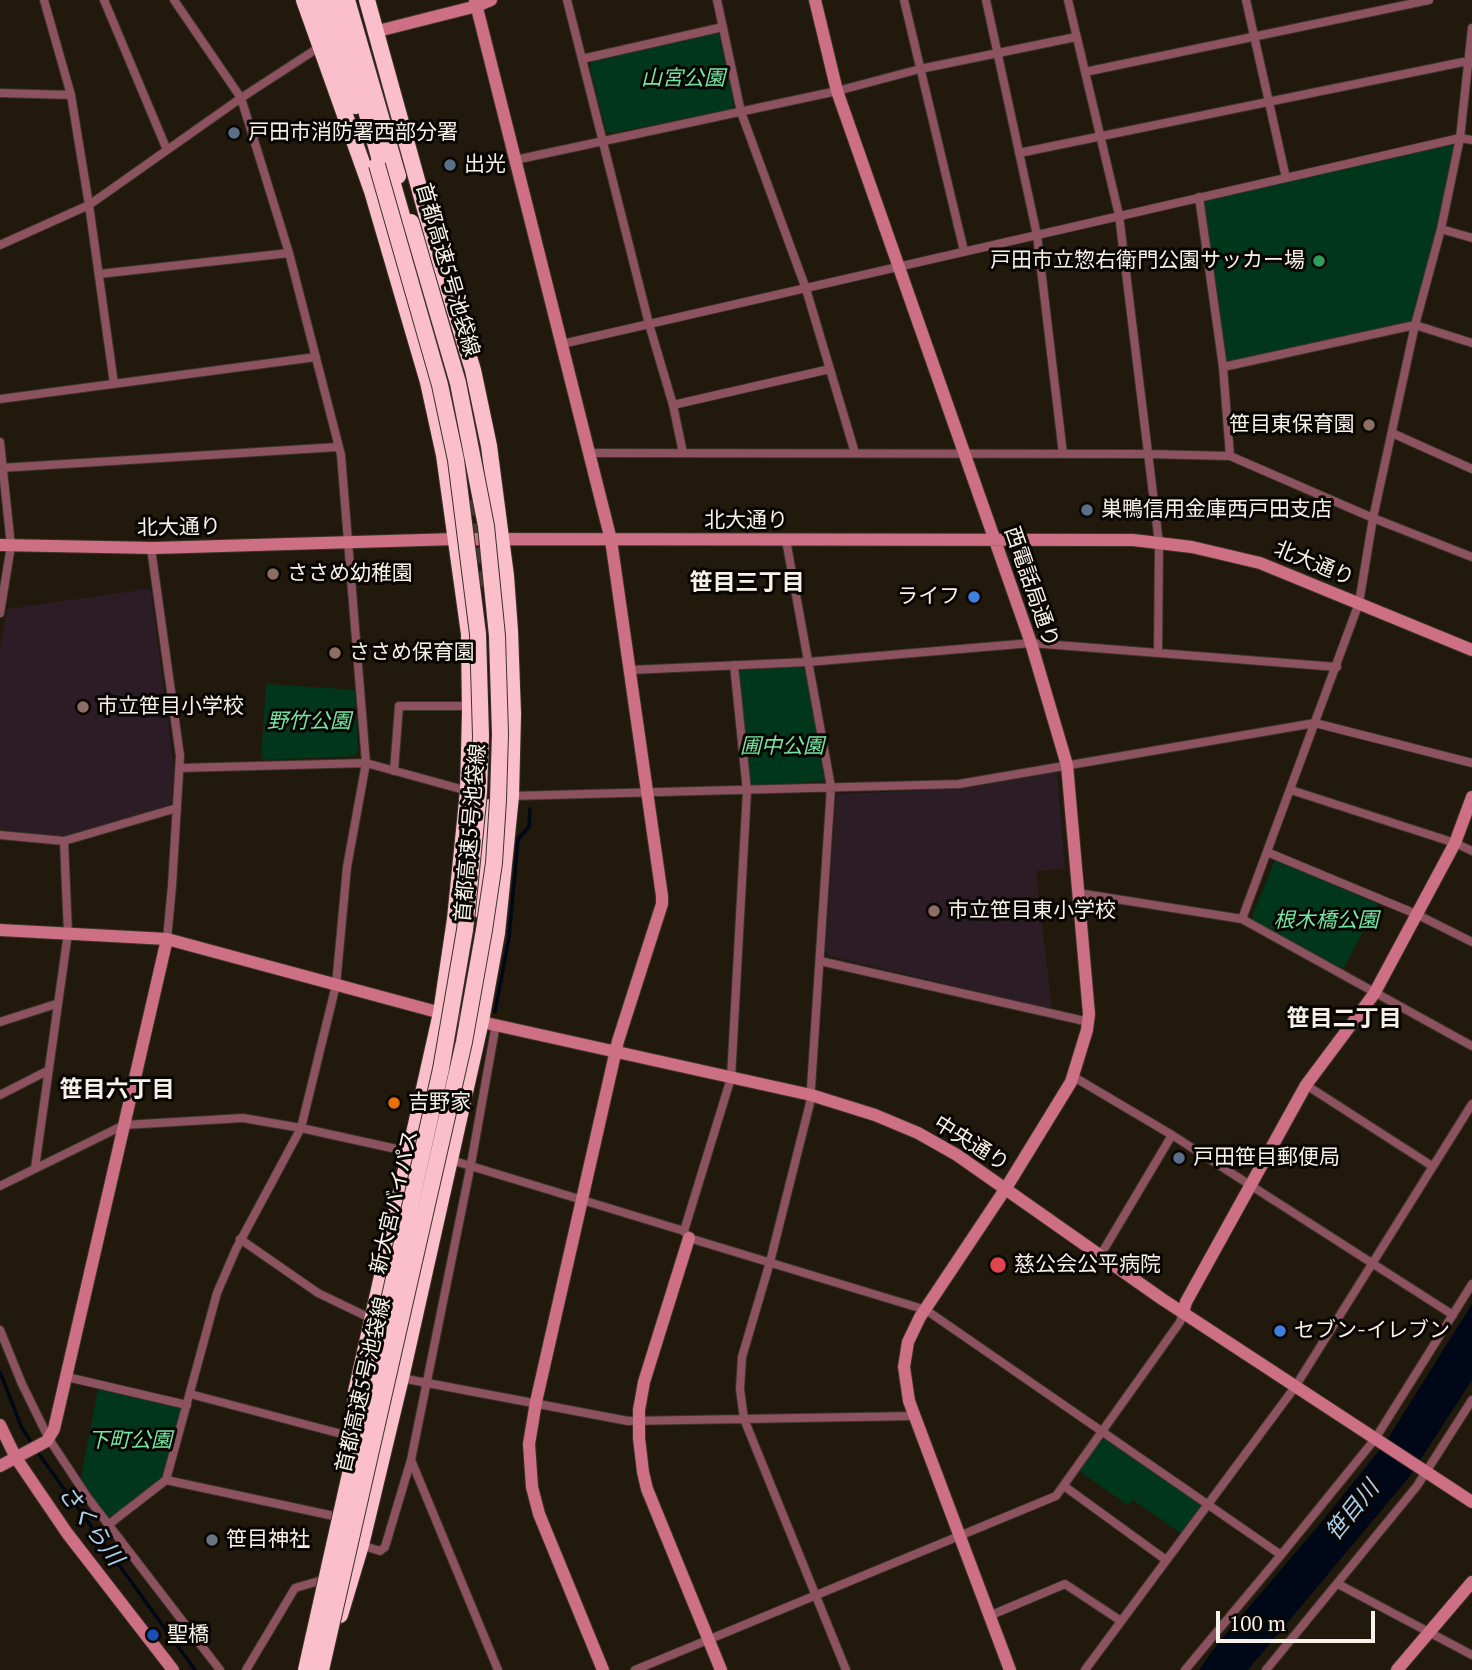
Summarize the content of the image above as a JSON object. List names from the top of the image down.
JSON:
{
  "streets": {
    "highway": ["首都高速5号池袋線", "新大宮バイパス"],
    "street": ["北大通り", "西電話局通り", "中央通り"]
  },
  "crossings": [
    ["北大通り", "西電話局通り"],
    ["西電話局通り", "中央通り"]
  ],
  "districts": ["笹目三丁目", "笹目二丁目", "笹目六丁目"],
  "water": ["笹目川", "さくら川"],
  "parks": [
    "山宮公園",
    "野竹公園",
    "圃中公園",
    "根木橋公園",
    "下町公園"
  ],
  "places": [
    "戸田市消防署西部分署",
    "出光",
    "戸田市立惣右衛門公園サッカー場",
    "笹目東保育園",
    "巣鴨信用金庫西戸田支店",
    "ささめ幼稚園",
    "ライフ",
    "ささめ保育園",
    "市立笹目小学校",
    "市立笹目東小学校",
    "吉野家",
    "戸田笹目郵便局",
    "慈公会公平病院",
    "セブン-イレブン",
    "笹目神社",
    "聖橋"
  ],
  "scale_bar": "100 m"
}
